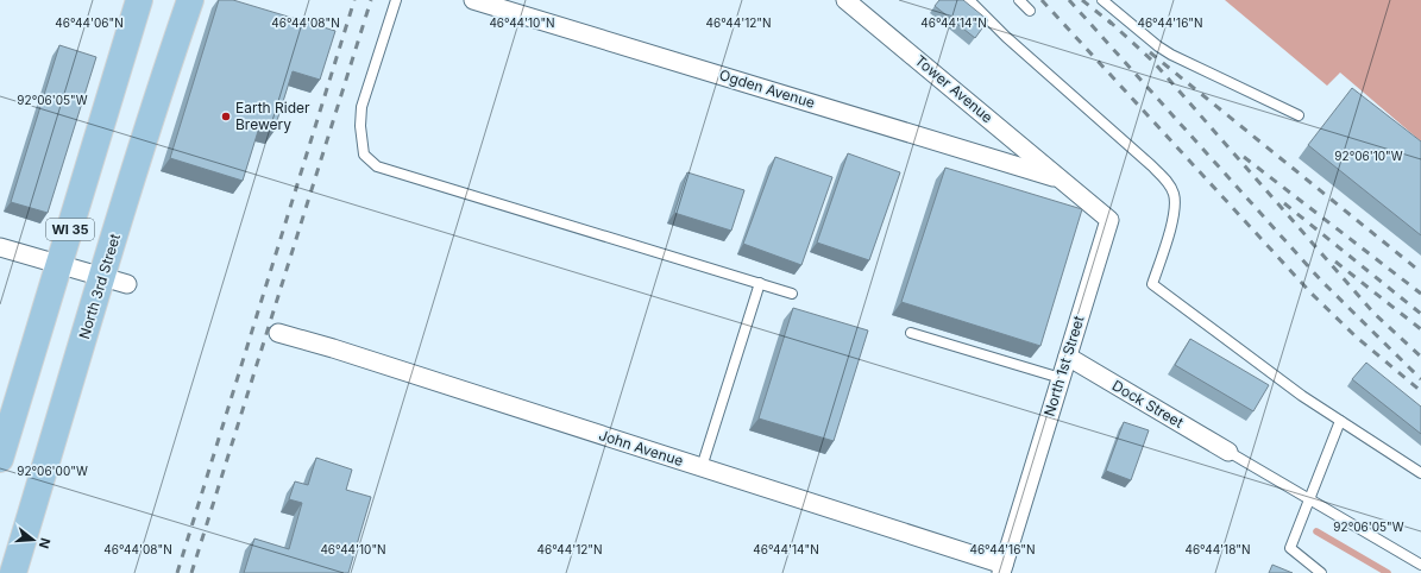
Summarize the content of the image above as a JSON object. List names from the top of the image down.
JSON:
{
  "streets": {
    "main road": ["WI 35", "North 3rd Street"],
    "street": [
      "Ogden Avenue",
      "Tower Avenue",
      "North 1st Street",
      "Dock Street",
      "John Avenue"
    ]
  },
  "crossings": [
    ["Ogden Avenue", "Tower Avenue"],
    ["Ogden Avenue", "North 1st Street"],
    ["Tower Avenue", "North 1st Street"],
    ["North 1st Street", "Dock Street"],
    ["North 1st Street", "John Avenue"]
  ],
  "places": ["Earth Rider Brewery"],
  "north": "right",
  "coordinates": [
    "46°44'06\"N",
    "46°44'08\"N",
    "46°44'10\"N",
    "46°44'12\"N",
    "46°44'14\"N",
    "46°44'16\"N",
    "92°06'05\"W",
    "92°06'10\"W",
    "92°06'00\"W",
    "46°44'18\"N"
  ]
}
